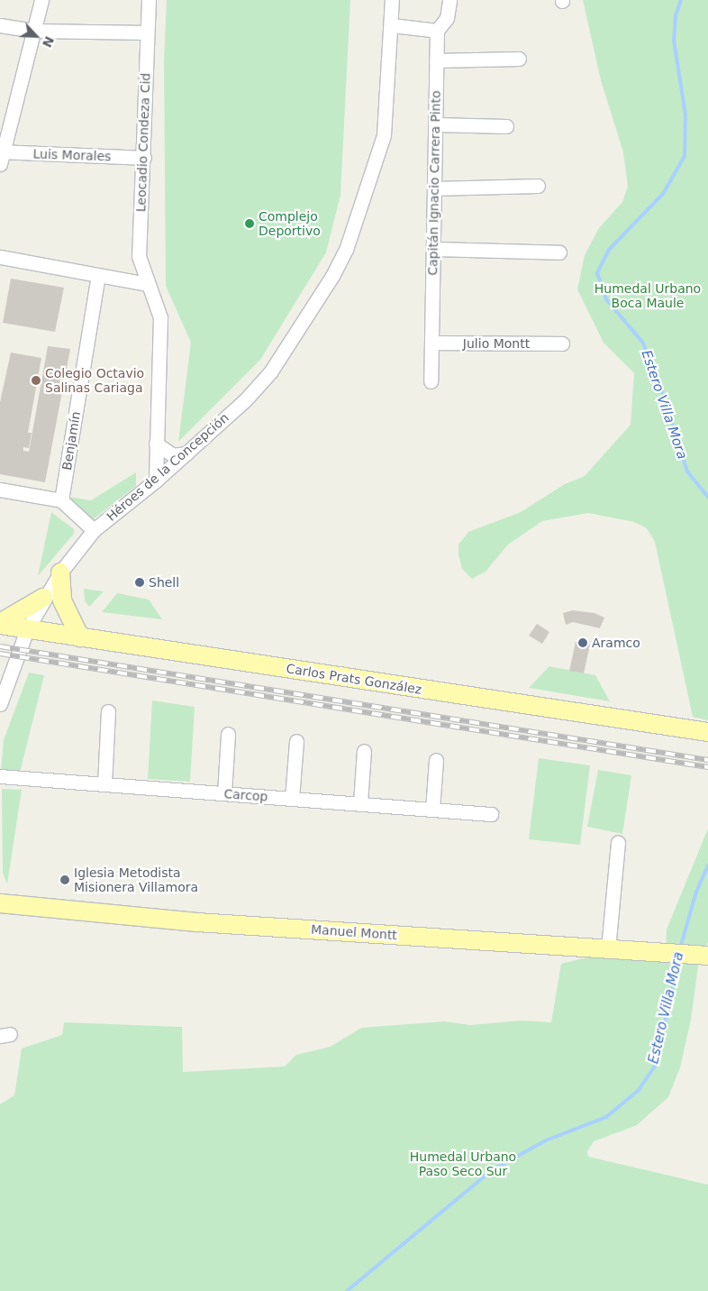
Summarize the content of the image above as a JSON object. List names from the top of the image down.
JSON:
{
  "streets": {
    "main road": ["Carlos Prats González", "Manuel Montt"],
    "street": [
      "Leocadio Condeza Cid",
      "Luis Morales",
      "Capitán Ignacio Carrera Pinto",
      "Julio Montt",
      "Benjamín",
      "Héroes de la Concepción",
      "Carcop"
    ]
  },
  "crossings": [
    ["Leocadio Condeza Cid", "Luis Morales"],
    ["Leocadio Condeza Cid", "Héroes de la Concepción"],
    ["Capitán Ignacio Carrera Pinto", "Julio Montt"],
    ["Héroes de la Concepción", "Carlos Prats González"]
  ],
  "water": ["Estero Villa Mora"],
  "parks": ["Humedal Urbano Boca Maule", "Humedal Urbano Paso Seco Sur"],
  "places": [
    "Complejo Deportivo",
    "Colegio Octavio Salinas Cariaga",
    "Shell",
    "Aramco",
    "Iglesia Metodista Misionera Villamora"
  ],
  "north": "bottom right"
}
